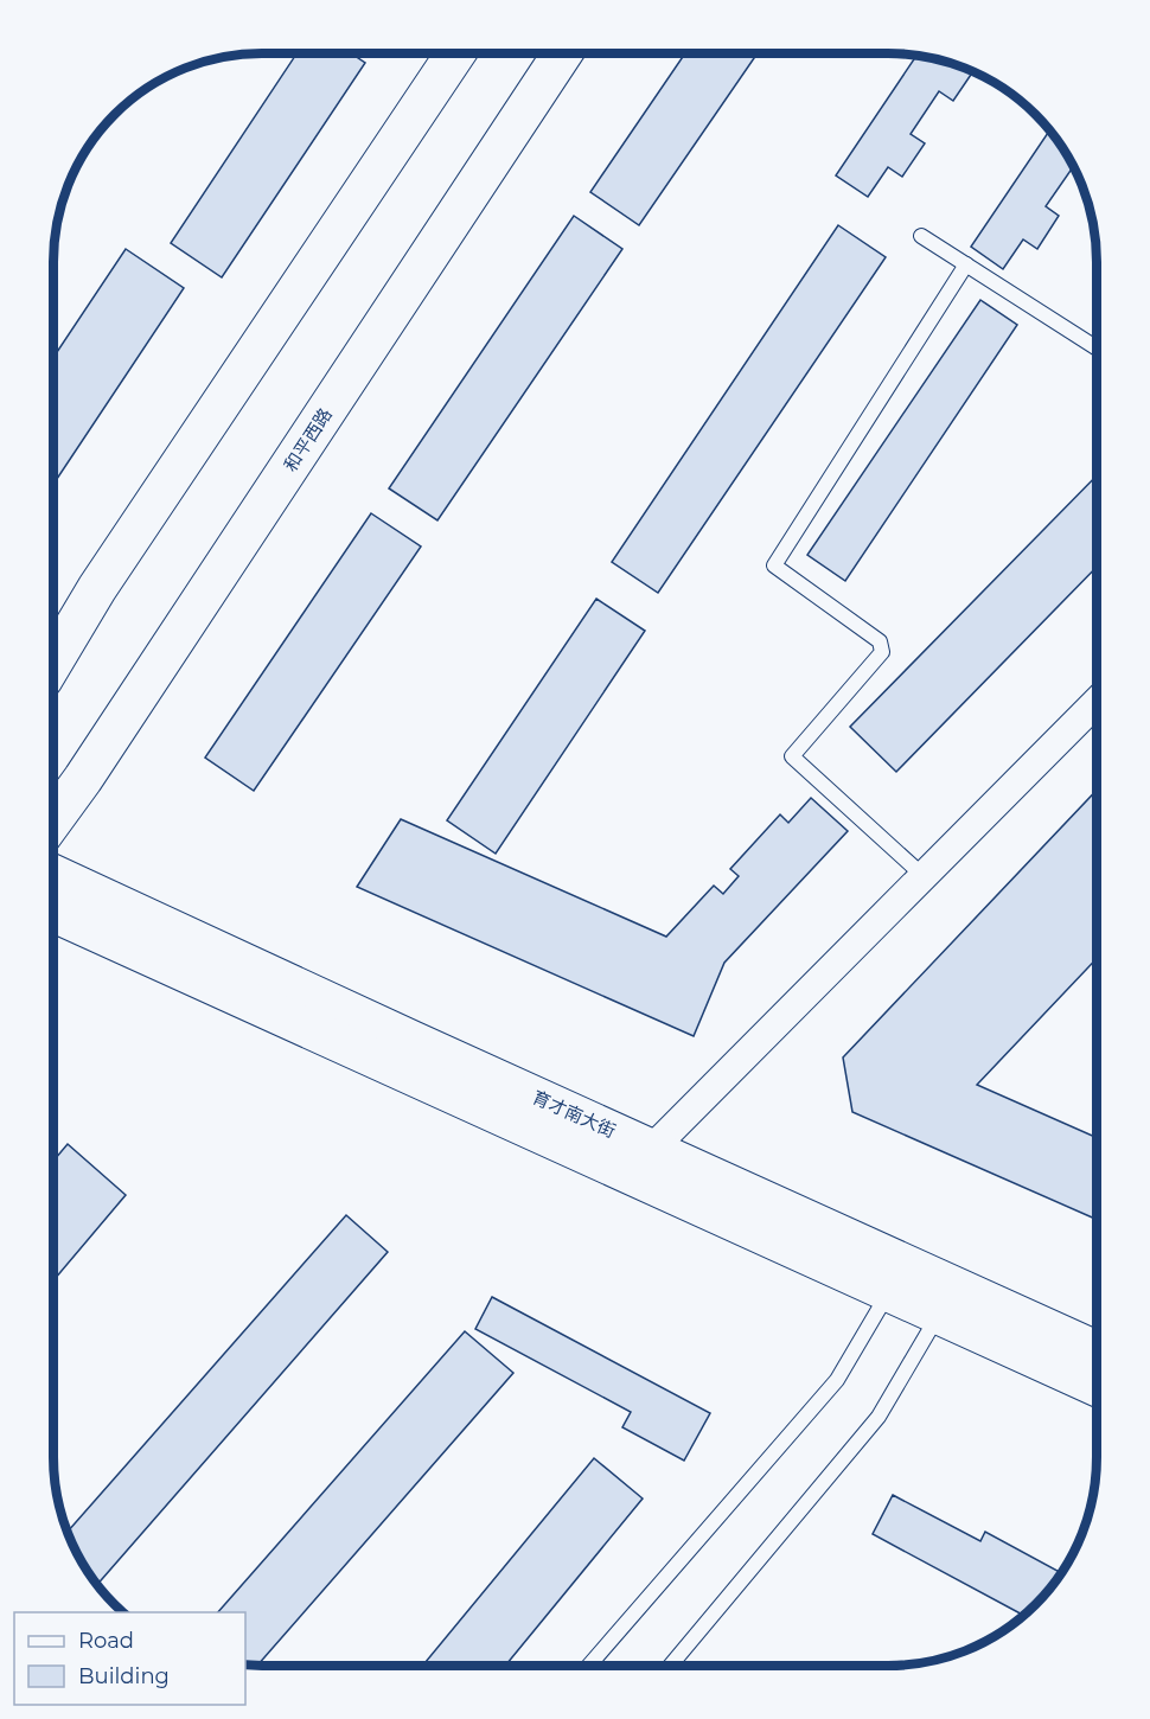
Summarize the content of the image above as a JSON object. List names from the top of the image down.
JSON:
{
  "streets": {
    "main road": ["和平西路", "育才南大街"]
  },
  "legend": ["Road", "Building"]
}
